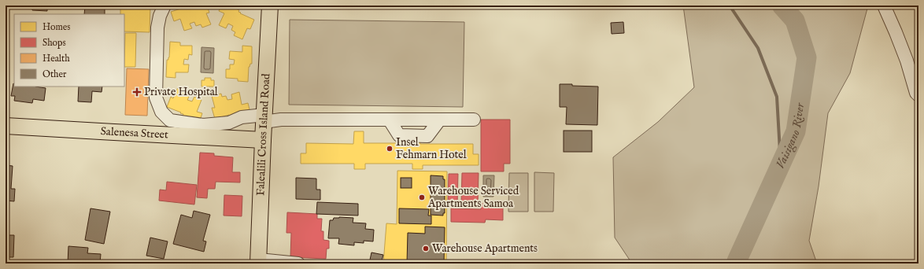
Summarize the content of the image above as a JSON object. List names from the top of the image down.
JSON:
{
  "streets": {
    "main road": ["Salenesa Street", "Falealili Cross Island Road"]
  },
  "crossings": [
    ["Salenesa Street", "Falealili Cross Island Road"]
  ],
  "water": ["Vaisigano River"],
  "places": {
    "health": ["Private Hospital"],
    "other": ["Insel Fehmarn Hotel", "Warehouse Serviced Apartments Samoa", "Warehouse Apartments"]
  },
  "legend": [
    "Homes",
    "Shops",
    "Health",
    "Other"
  ]
}
